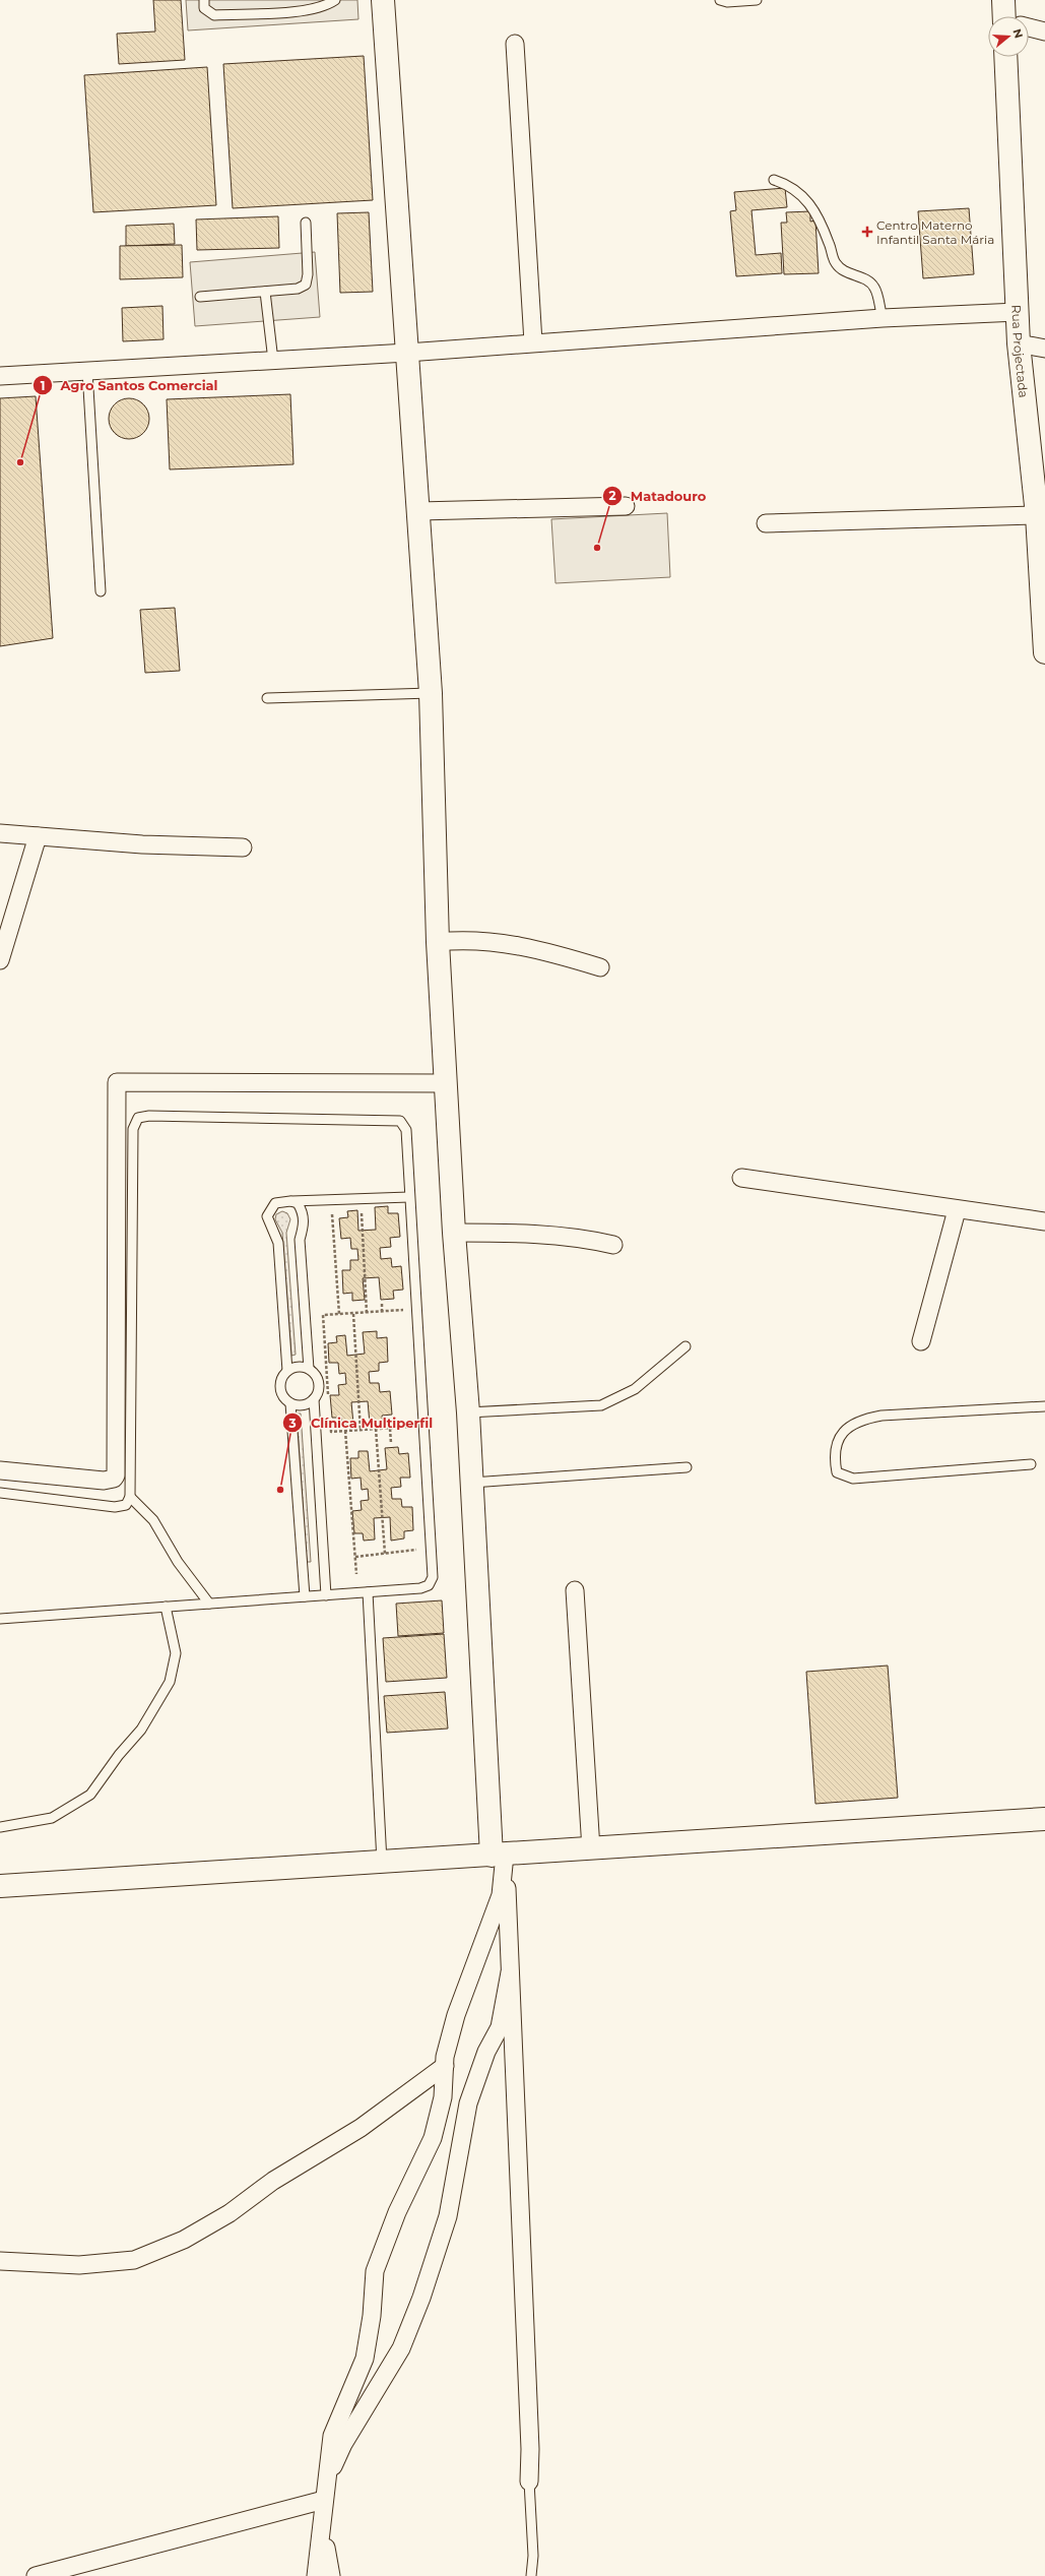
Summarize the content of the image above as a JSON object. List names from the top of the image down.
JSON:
{
  "streets": {
    "street": ["Rua Projectada"]
  },
  "places": {
    "health": ["Centro Materno Infantil Santa Mária"],
    "other": ["Agro Santos Comercial", "Matadouro", "Clínica Multiperfil"]
  },
  "north": "right"
}
